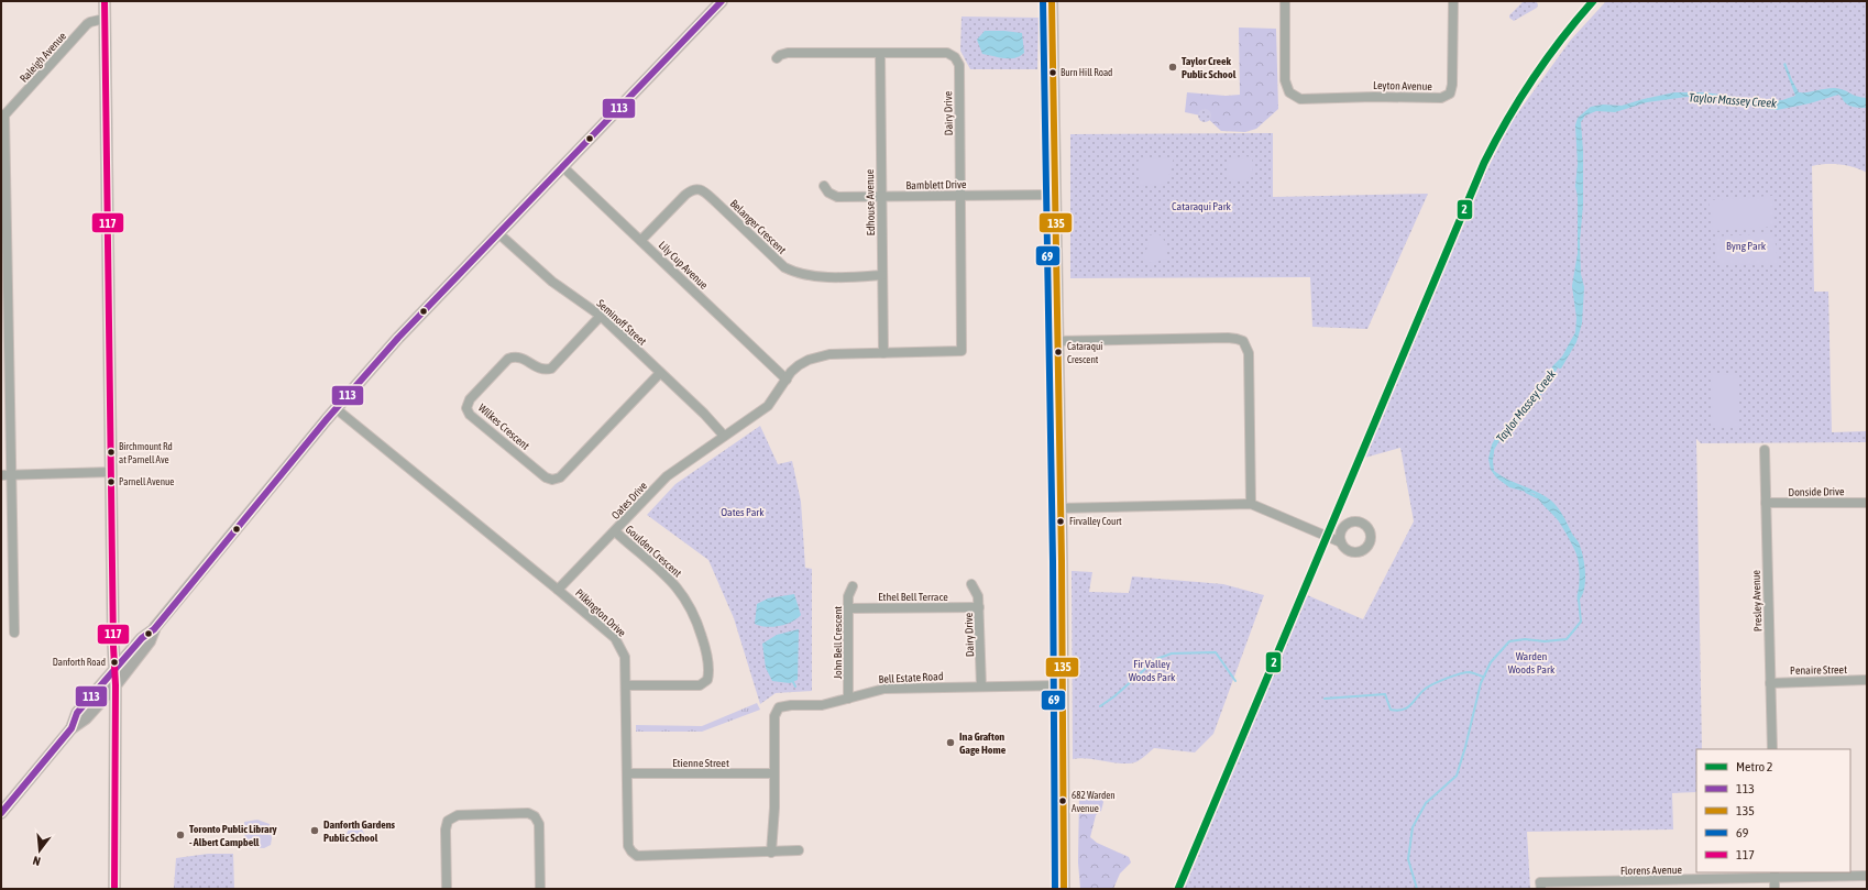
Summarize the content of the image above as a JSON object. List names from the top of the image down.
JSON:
{
  "streets": {
    "street": [
      "Raleigh Avenue",
      "Leyton Avenue",
      "Dairy Drive",
      "Bamblett Drive",
      "Edhouse Avenue",
      "Belanger Crescent",
      "Lily Cup Avenue",
      "Seminoff Street",
      "Wilkes Crescent",
      "Donside Drive",
      "Oates Drive",
      "Goulden Crescent",
      "Ethel Bell Terrace",
      "Presley Avenue",
      "Pilkington Drive",
      "John Bell Crescent",
      "Penaire Street",
      "Bell Estate Road",
      "Etienne Street",
      "Florens Avenue"
    ]
  },
  "crossings": [
    ["Dairy Drive", "Bamblett Drive"],
    ["Dairy Drive", "Edhouse Avenue"],
    ["Dairy Drive", "Ethel Bell Terrace"],
    ["Dairy Drive", "Bell Estate Road"],
    ["Bamblett Drive", "Edhouse Avenue"],
    ["Edhouse Avenue", "Belanger Crescent"],
    ["Belanger Crescent", "Lily Cup Avenue"],
    ["Lily Cup Avenue", "Oates Drive"],
    ["Seminoff Street", "Wilkes Crescent"],
    ["Seminoff Street", "Oates Drive"],
    ["Donside Drive", "Presley Avenue"],
    ["Oates Drive", "Goulden Crescent"],
    ["Oates Drive", "Pilkington Drive"],
    ["Goulden Crescent", "Pilkington Drive"],
    ["Ethel Bell Terrace", "John Bell Crescent"],
    ["Presley Avenue", "Penaire Street"],
    ["Pilkington Drive", "Bell Estate Road"],
    ["Pilkington Drive", "Etienne Street"],
    ["John Bell Crescent", "Bell Estate Road"],
    ["Bell Estate Road", "Etienne Street"]
  ],
  "water": ["Taylor Massey Creek"],
  "parks": [
    "Cataraqui Park",
    "Byng Park",
    "Oates Park",
    "Warden Woods Park",
    "Fir Valley Woods Park"
  ],
  "places": [
    "Taylor Creek Public School",
    "Burn Hill Road",
    "Cataraqui Crescent",
    "Birchmount Rd at Parnell Ave",
    "Parnell Avenue",
    "Firvalley Court",
    "Danforth Road",
    "Ina Grafton Gage Home",
    "682 Warden Avenue",
    "Danforth Gardens Public School",
    "Toronto Public Library - Albert Campbell"
  ],
  "lines": [
    "metro line 2",
    "transit line 113",
    "transit line 135",
    "transit line 69",
    "transit line 117"
  ],
  "legend": [
    "Metro 2",
    "113",
    "135",
    "69",
    "117"
  ],
  "north": "bottom"
}
